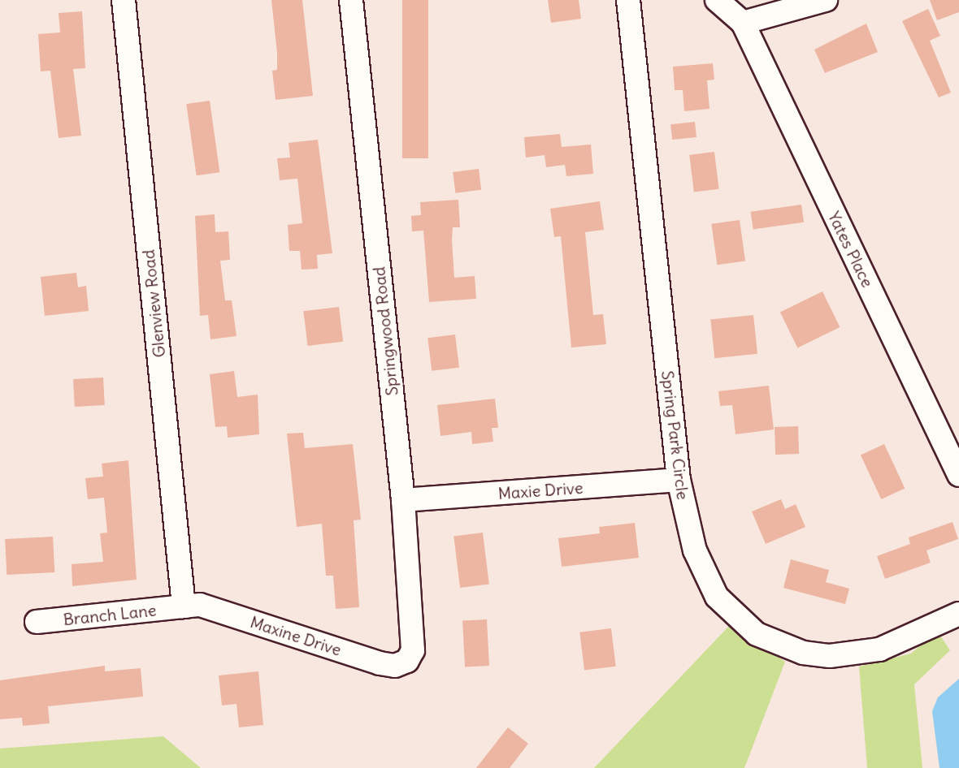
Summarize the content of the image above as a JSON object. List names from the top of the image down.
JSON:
{
  "streets": {
    "street": [
      "Yates Place",
      "Glenview Road",
      "Springwood Road",
      "Spring Park Circle",
      "Maxie Drive",
      "Branch Lane",
      "Maxine Drive"
    ]
  },
  "crossings": [
    ["Glenview Road", "Branch Lane"],
    ["Glenview Road", "Maxine Drive"],
    ["Springwood Road", "Maxie Drive"],
    ["Springwood Road", "Maxine Drive"],
    ["Spring Park Circle", "Maxie Drive"],
    ["Branch Lane", "Maxine Drive"]
  ]
}
